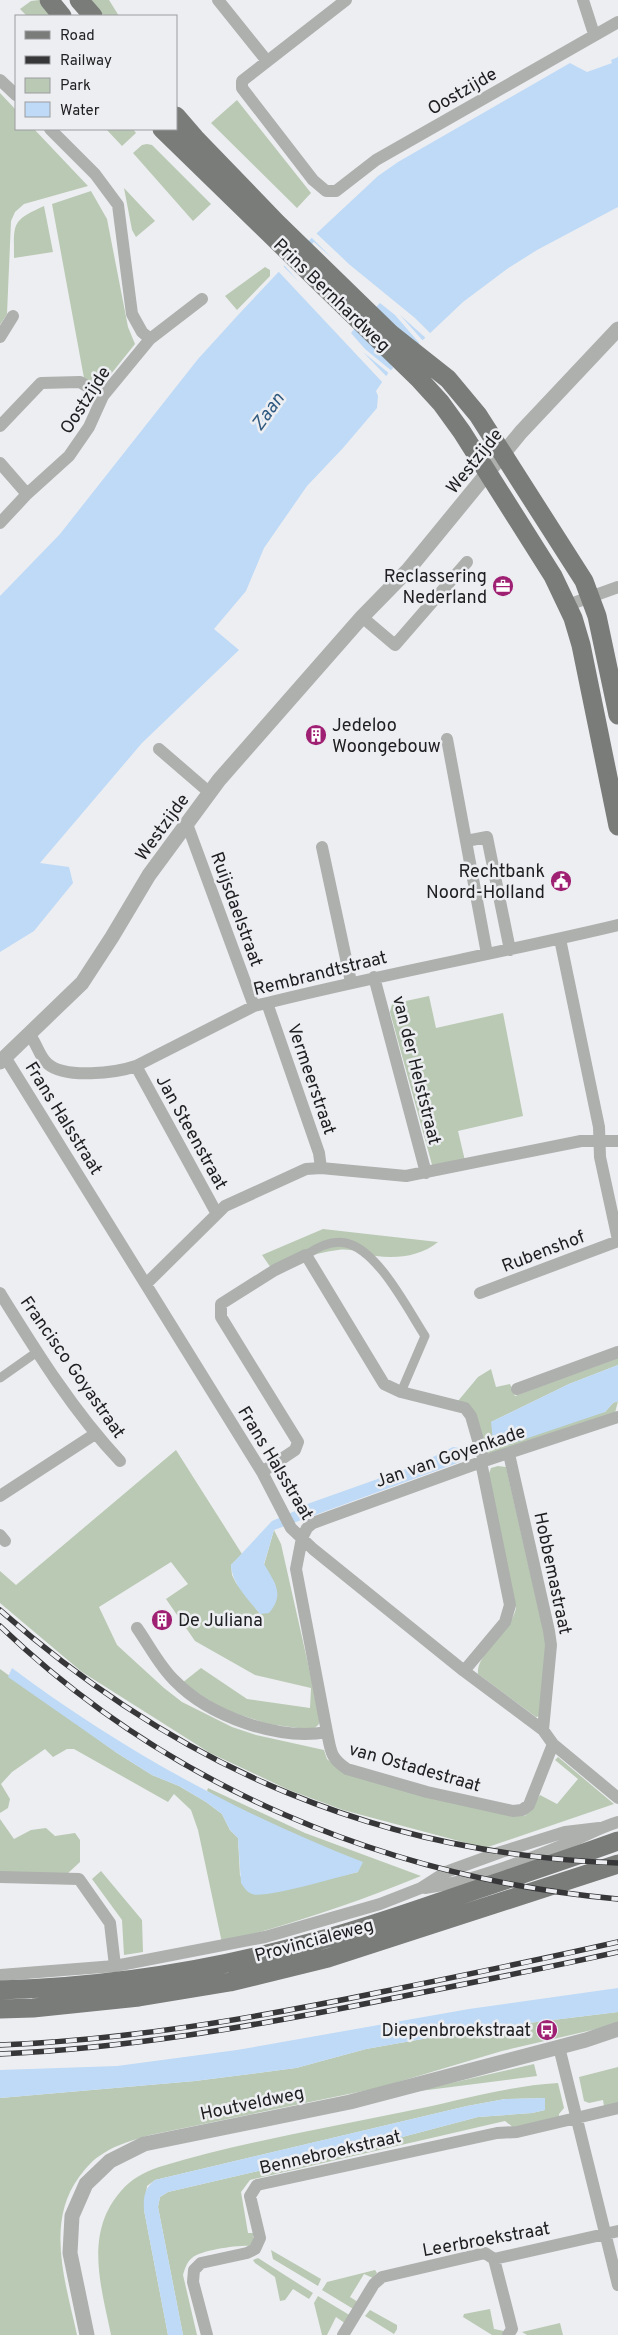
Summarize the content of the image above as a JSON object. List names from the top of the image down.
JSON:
{
  "streets": {
    "main road": ["Prins Bernhardweg", "Provincialeweg"],
    "street": [
      "Oostzijde",
      "Westzijde",
      "Ruijsdaelstraat",
      "Rembrandtstraat",
      "van der Helststraat",
      "Vermeerstraat",
      "Frans Halsstraat",
      "Jan Steenstraat",
      "Rubenshof",
      "Francisco Goyastraat",
      "Jan van Goyenkade",
      "Hobbemastraat",
      "van Ostadestraat",
      "Houtveldweg",
      "Bennebroekstraat",
      "Leerbroekstraat"
    ]
  },
  "crossings": [
    ["Prins Bernhardweg", "Westzijde"],
    ["Westzijde", "Ruijsdaelstraat"],
    ["Westzijde", "Rembrandtstraat"],
    ["Westzijde", "Frans Halsstraat"],
    ["Ruijsdaelstraat", "Rembrandtstraat"],
    ["Ruijsdaelstraat", "Vermeerstraat"],
    ["Rembrandtstraat", "van der Helststraat"],
    ["Rembrandtstraat", "Vermeerstraat"],
    ["Rembrandtstraat", "Jan Steenstraat"],
    ["Frans Halsstraat", "Jan van Goyenkade"],
    ["Frans Halsstraat", "Hobbemastraat"],
    ["Frans Halsstraat", "van Ostadestraat"],
    ["Jan van Goyenkade", "Hobbemastraat"]
  ],
  "water": ["Zaan"],
  "places": {
    "office": ["Reclassering Nederland"],
    "building": ["Jedeloo Woongebouw", "De Juliana"],
    "public building": ["Rechtbank Noord-Holland"],
    "bus stop": ["Diepenbroekstraat"]
  },
  "legend": [
    "Road",
    "Railway",
    "Park",
    "Water"
  ]
}
